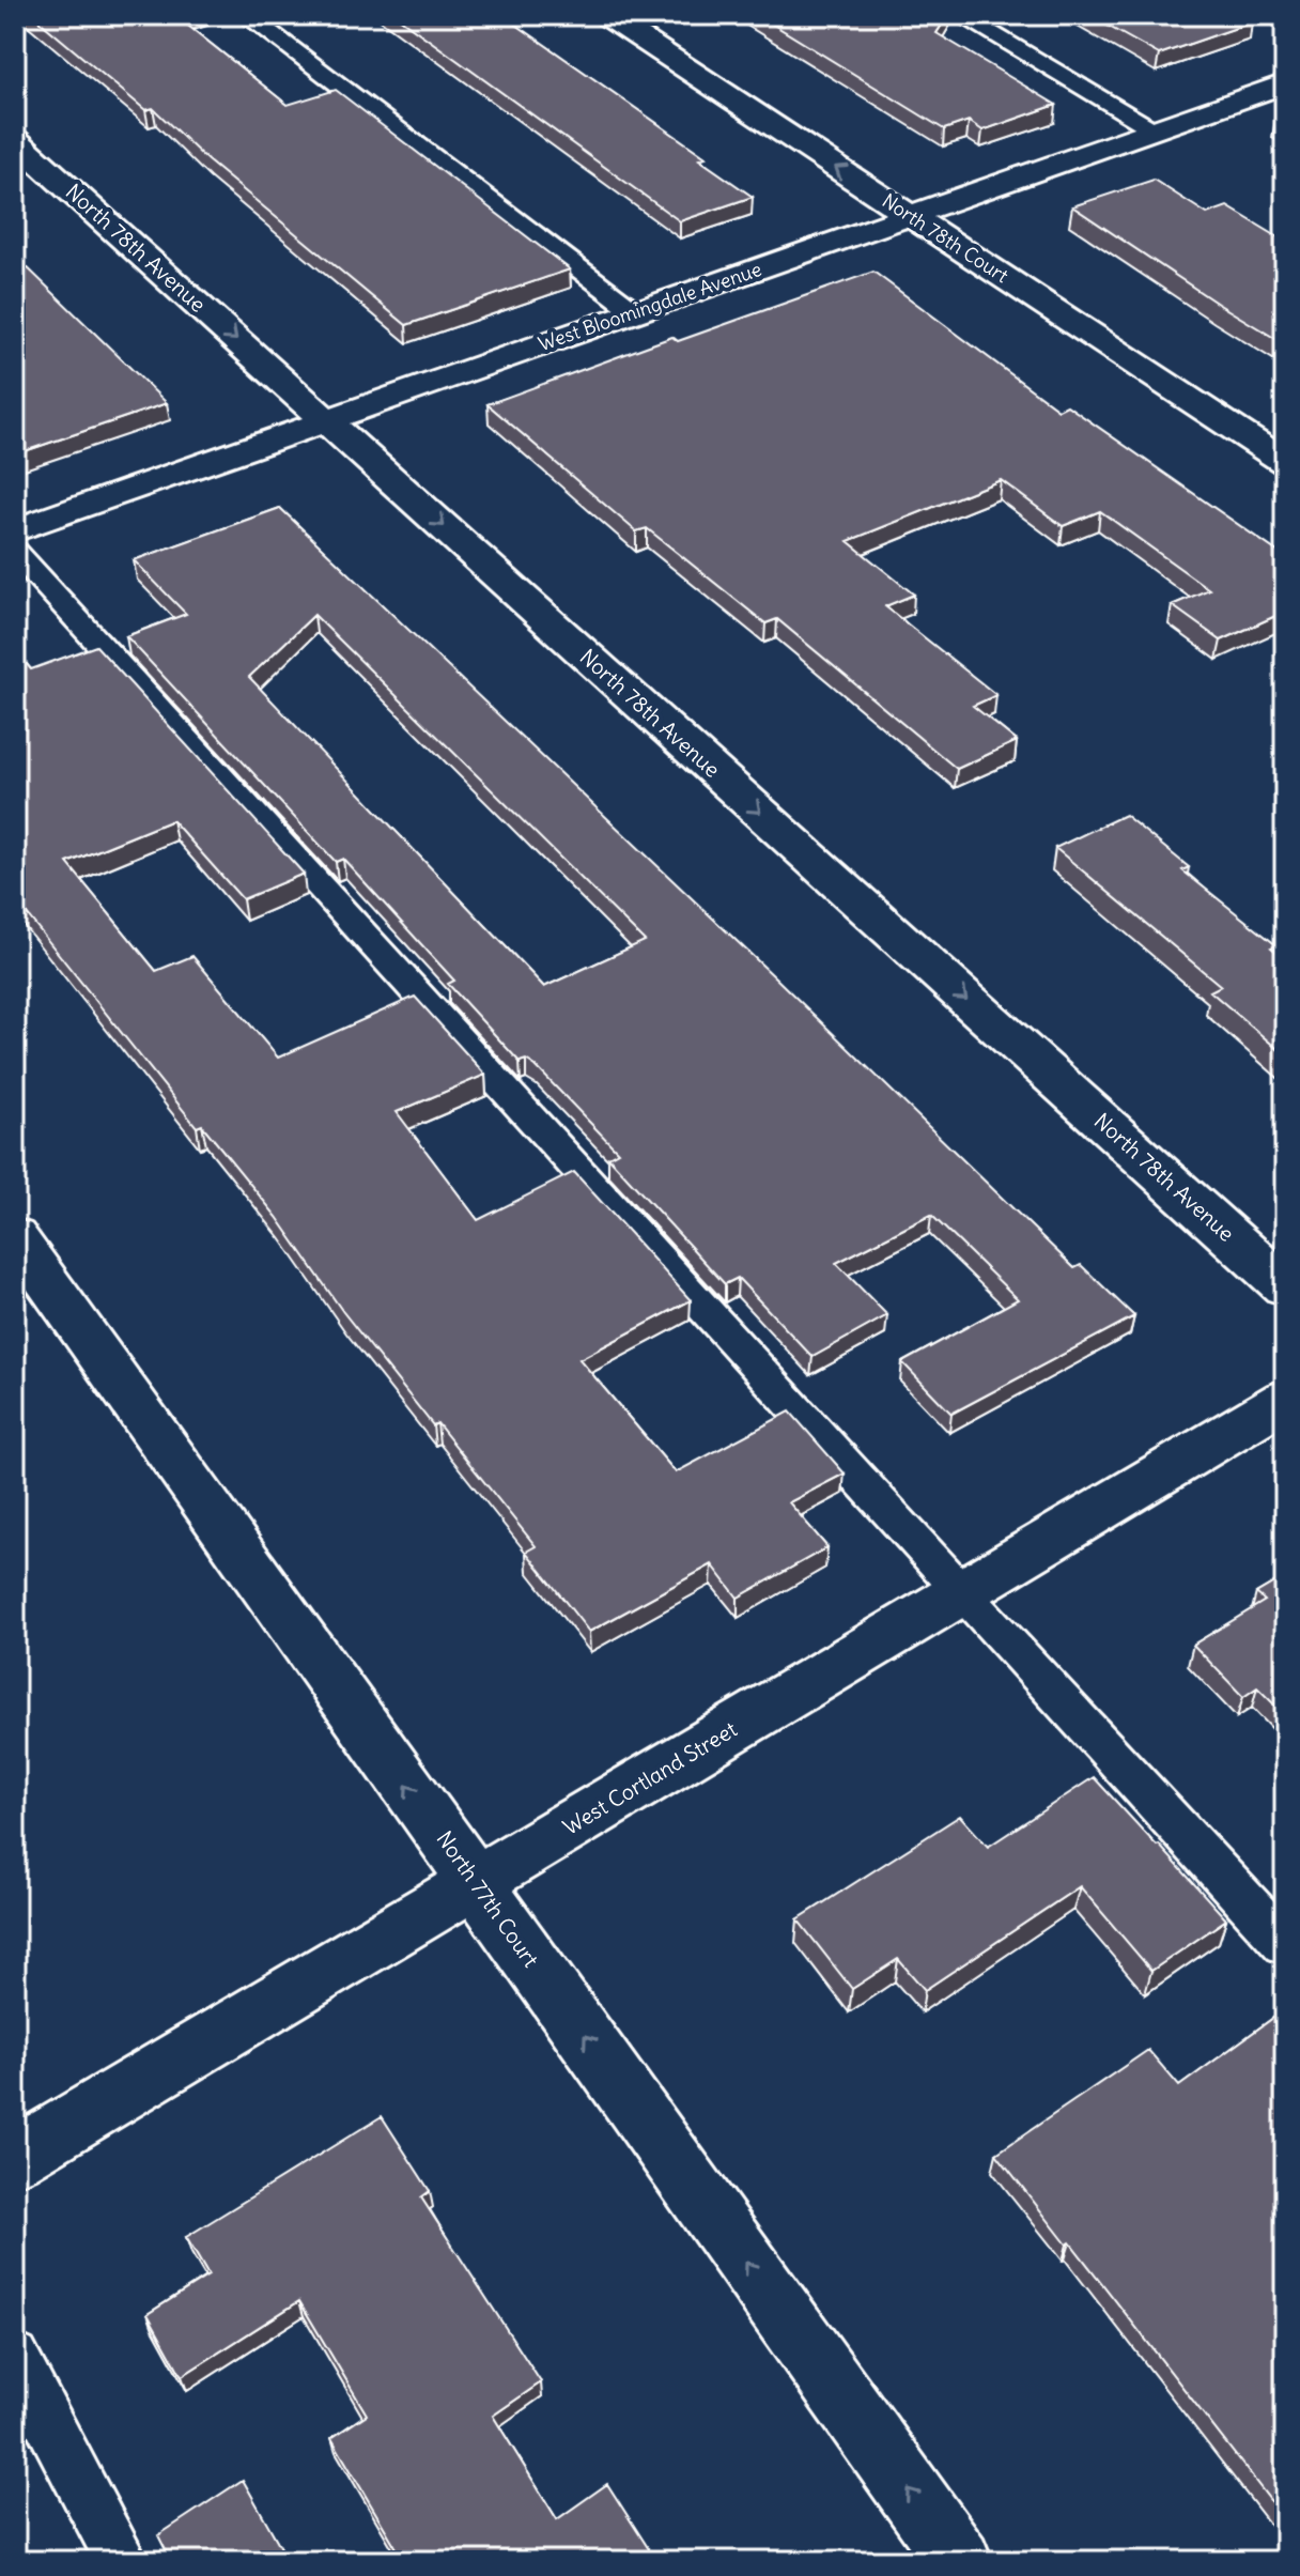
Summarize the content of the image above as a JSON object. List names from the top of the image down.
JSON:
{
  "streets": {
    "street": [
      "North 78th Court",
      "North 78th Avenue",
      "West Bloomingdale Avenue",
      "West Cortland Street",
      "North 77th Court"
    ]
  },
  "crossings": [
    ["North 78th Court", "West Bloomingdale Avenue"],
    ["North 78th Avenue", "West Bloomingdale Avenue"],
    ["West Cortland Street", "North 77th Court"]
  ],
  "one_way": ["North 78th Court", "North 78th Avenue", "North 77th Court"]
}
